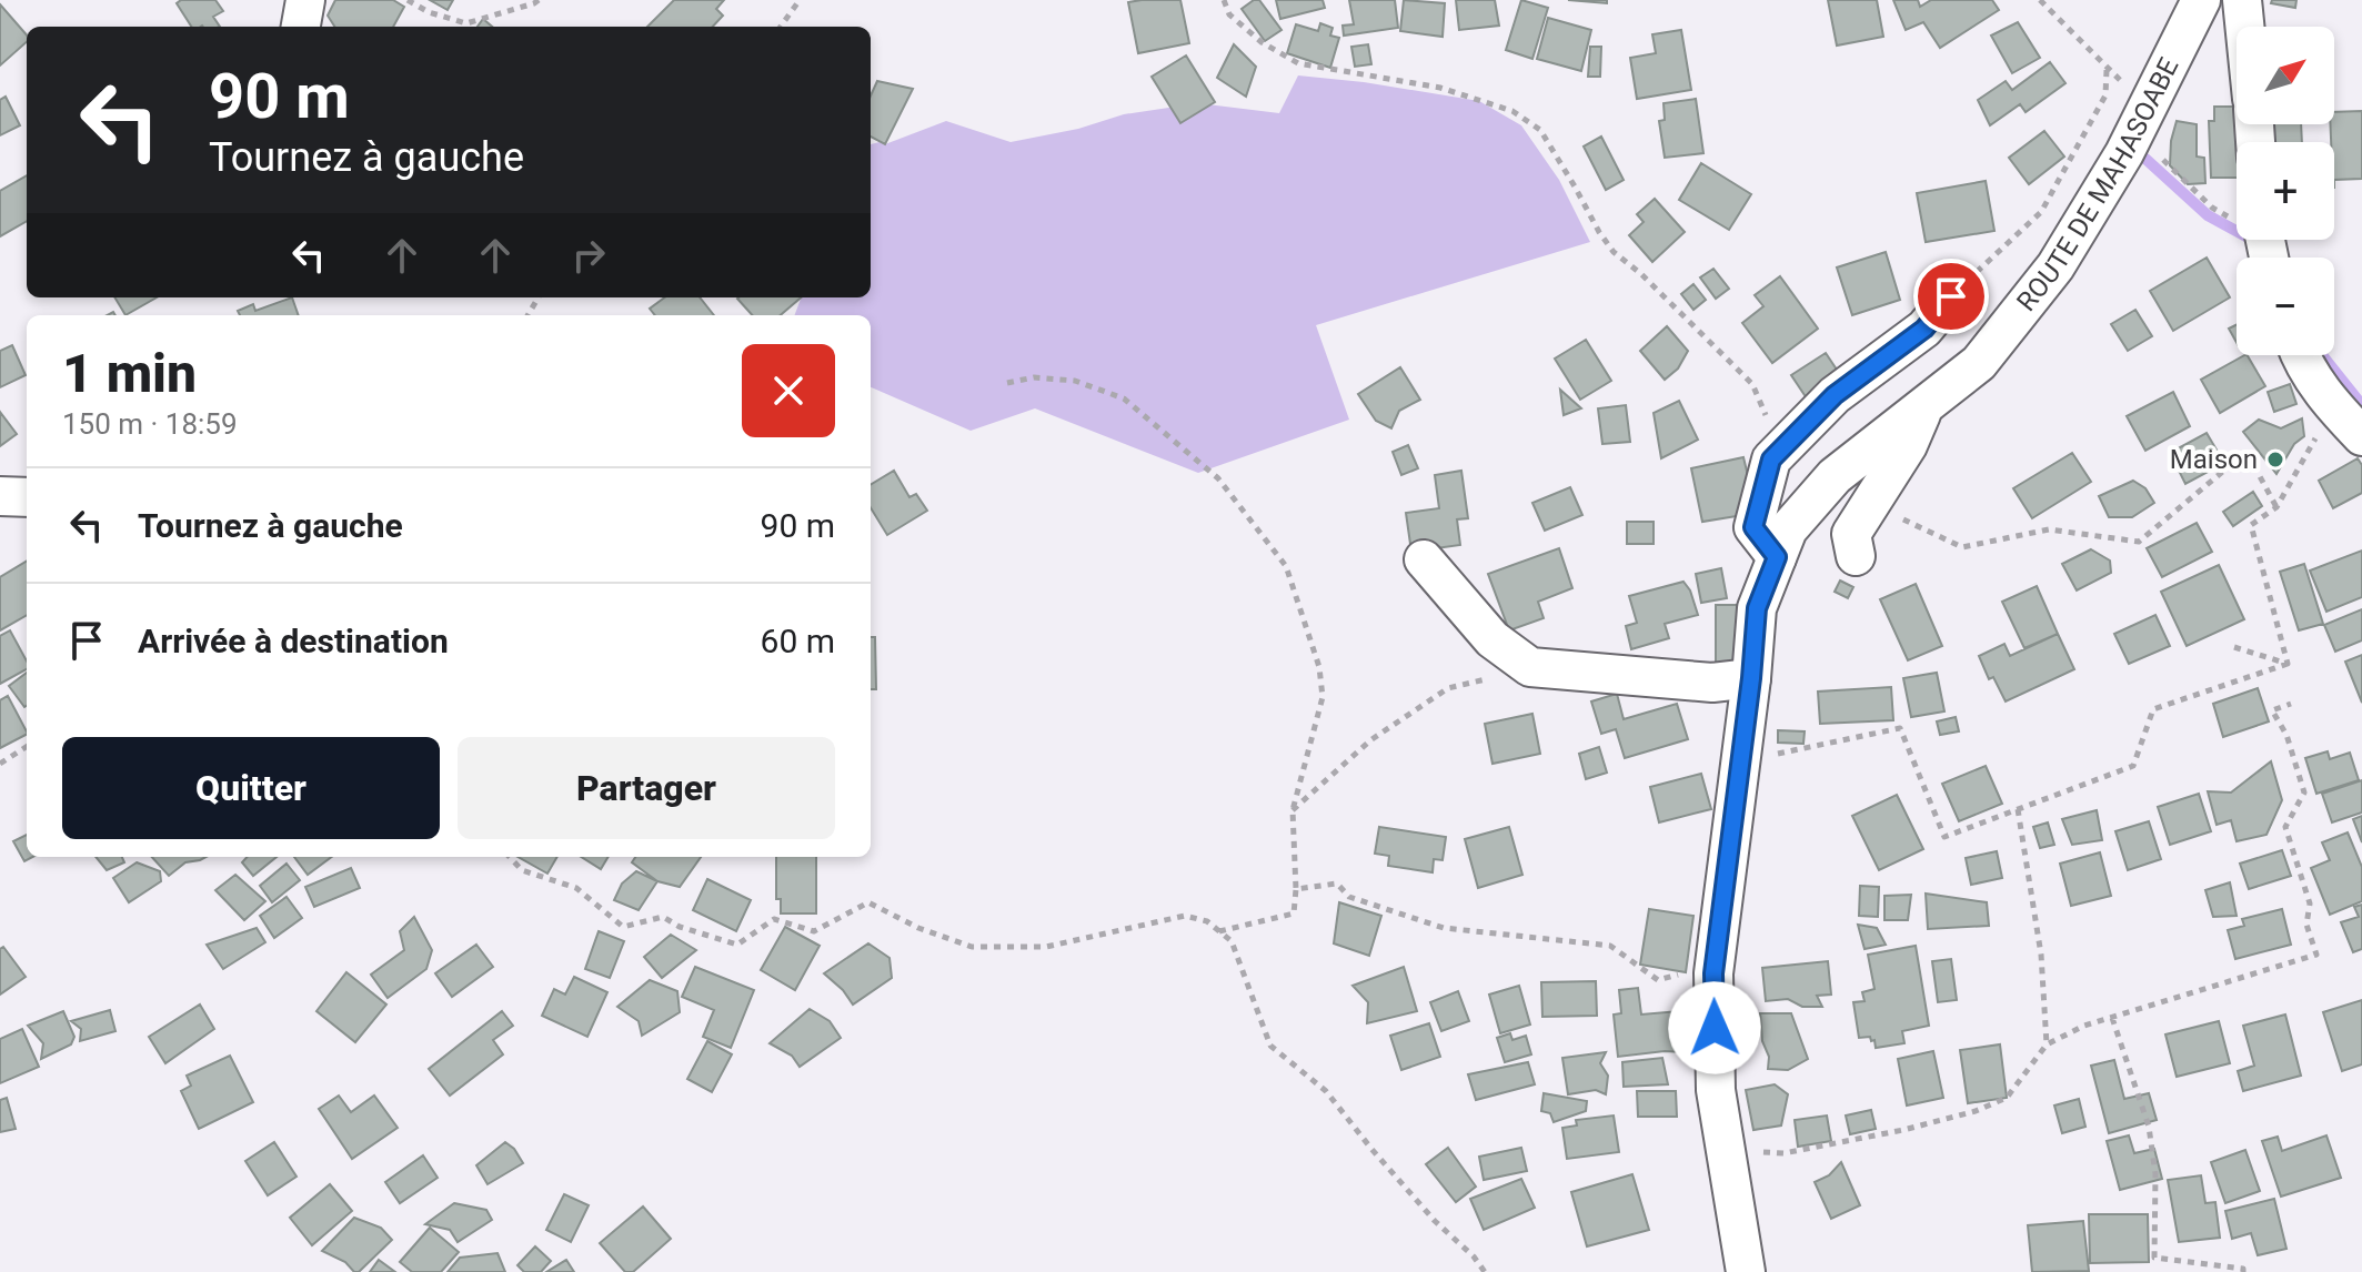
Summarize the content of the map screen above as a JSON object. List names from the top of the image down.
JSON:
{
  "streets": {
    "street": ["ROUTE DE MAHASOABE"]
  },
  "places": ["Maison"],
  "north": "top right",
  "page": {
    "map_buttons": ["+", "−"],
    "turn": ["90 m", "Tournez à gauche"],
    "heading": ["1 min", "150 m · 18:59"],
    "list": [
      {
        "name": "Tournez à gauche",
        "value": "90 m"
      },
      {
        "name": "Arrivée à destination",
        "value": "60 m"
      }
    ],
    "buttons": ["Quitter", "Partager"]
  }
}
